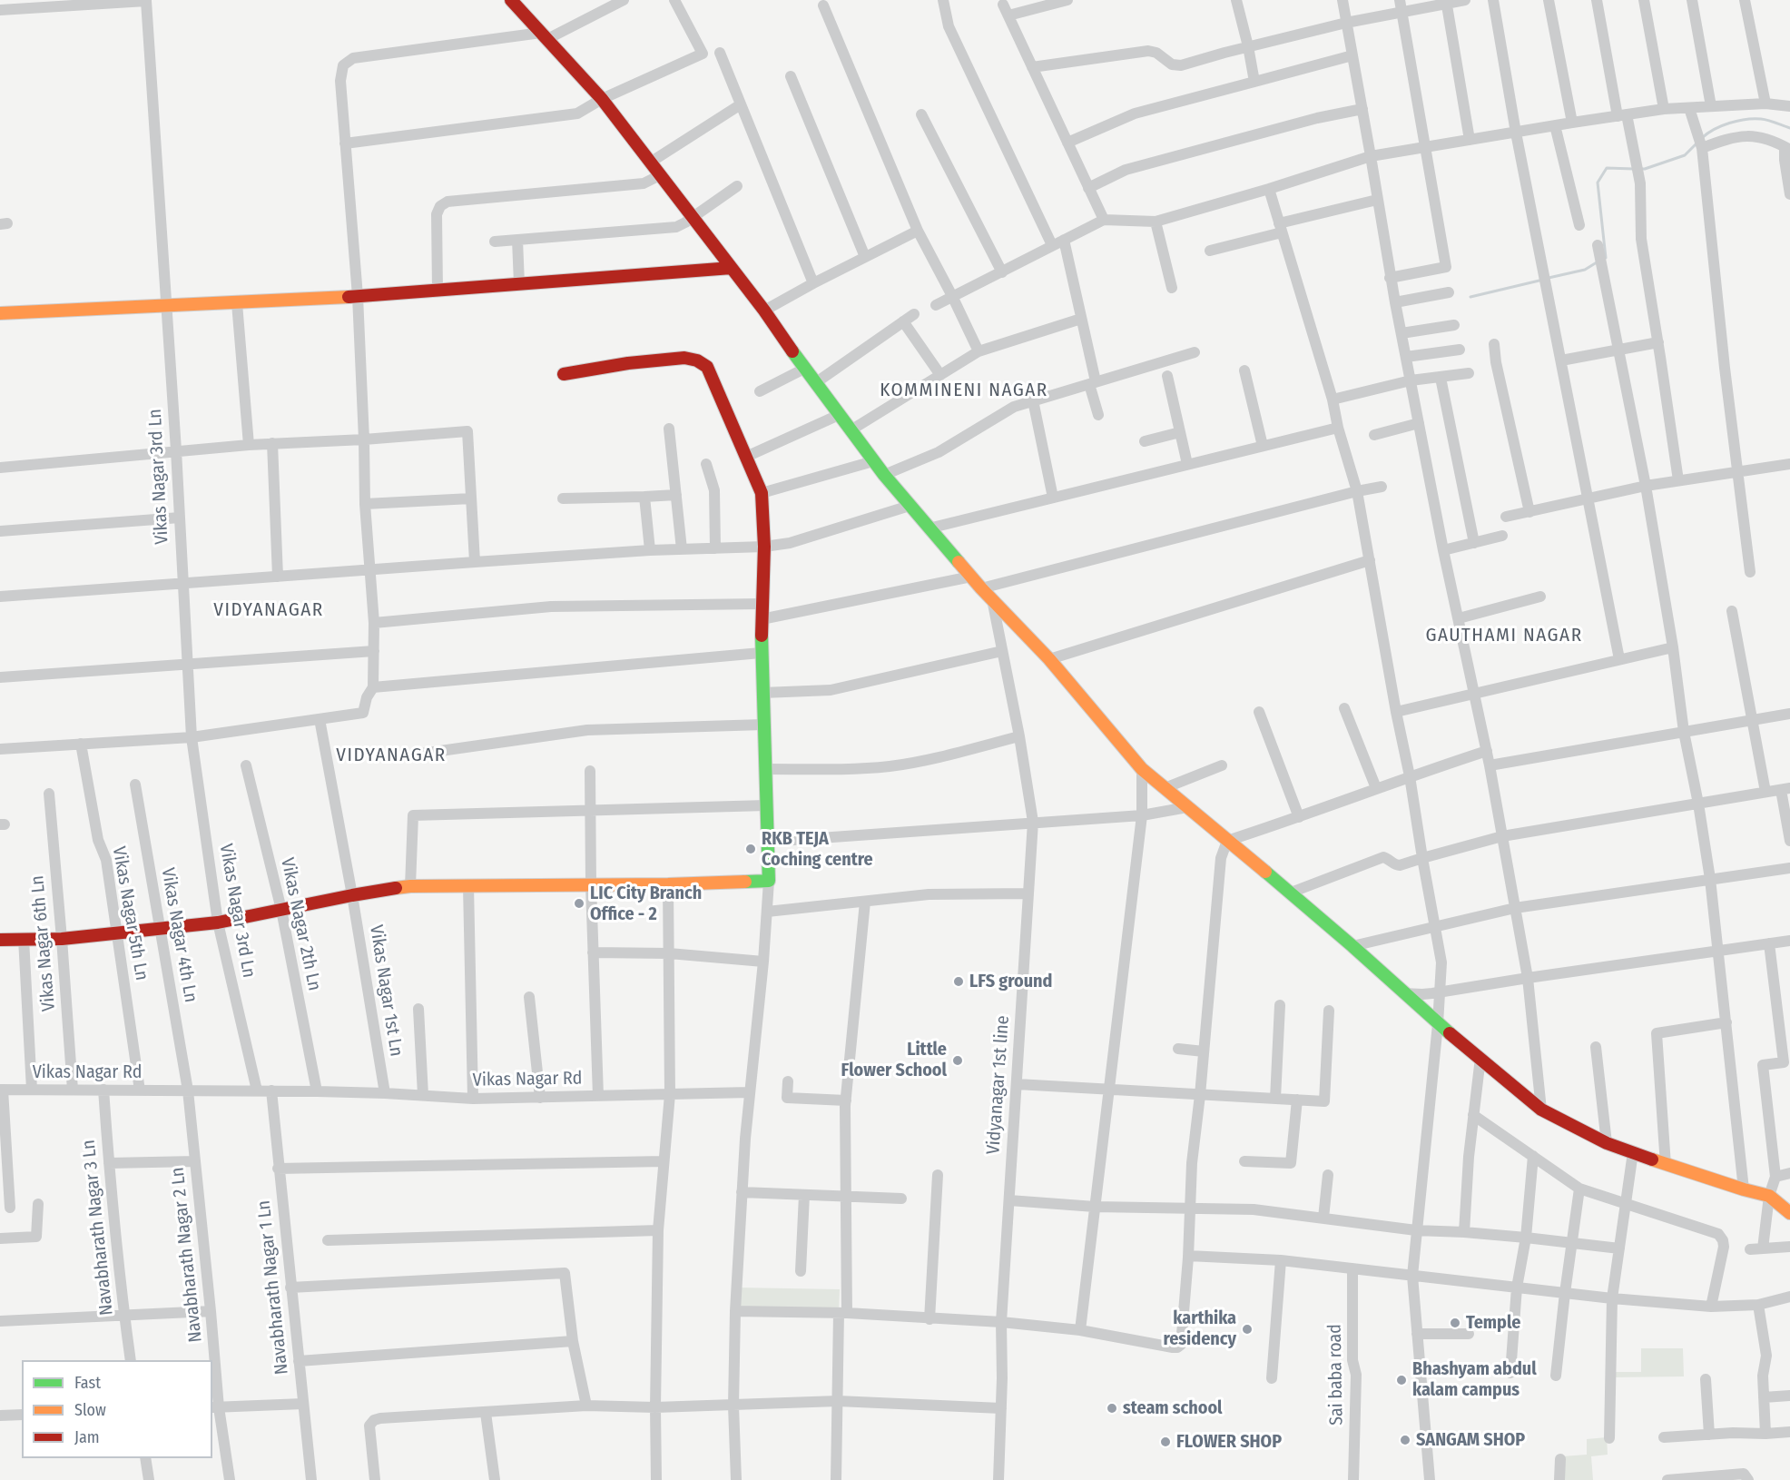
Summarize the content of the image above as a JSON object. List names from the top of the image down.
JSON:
{
  "streets": {
    "street": [
      "Vikas Nagar 3rd Ln",
      "Vikas Nagar 5th Ln",
      "Vikas Nagar 2th Ln",
      "Vikas Nagar 4th Ln",
      "Vikas Nagar 6th Ln",
      "Vikas Nagar 1st Ln",
      "Vikas Nagar Rd",
      "Vidyanagar 1st line",
      "Navabharath Nagar 3 Ln",
      "Navabharath Nagar 2 Ln",
      "Navabharath Nagar 1 Ln",
      "Sai baba road"
    ]
  },
  "crossings": [
    ["Vikas Nagar 3rd Ln", "Vikas Nagar Rd"],
    ["Vikas Nagar 5th Ln", "Vikas Nagar Rd"],
    ["Vikas Nagar 2th Ln", "Vikas Nagar Rd"],
    ["Vikas Nagar 4th Ln", "Vikas Nagar Rd"],
    ["Vikas Nagar 4th Ln", "Navabharath Nagar 2 Ln"],
    ["Vikas Nagar 6th Ln", "Vikas Nagar Rd"],
    ["Vikas Nagar 1st Ln", "Vikas Nagar Rd"],
    ["Vikas Nagar Rd", "Navabharath Nagar 3 Ln"],
    ["Vikas Nagar Rd", "Navabharath Nagar 2 Ln"],
    ["Vikas Nagar Rd", "Navabharath Nagar 1 Ln"]
  ],
  "districts": [
    "KOMMINENI NAGAR",
    "VIDYANAGAR",
    "GAUTHAMI NAGAR",
    "VIDYANAGAR"
  ],
  "places": [
    "RKB TEJA Coching centre",
    "LIC City Branch Office - 2",
    "LFS ground",
    "Little Flower School",
    "Temple",
    "karthika residency",
    "Bhashyam abdul kalam campus",
    "steam school",
    "SANGAM SHOP",
    "FLOWER SHOP"
  ],
  "legend": ["Fast", "Slow", "Jam"]
}
